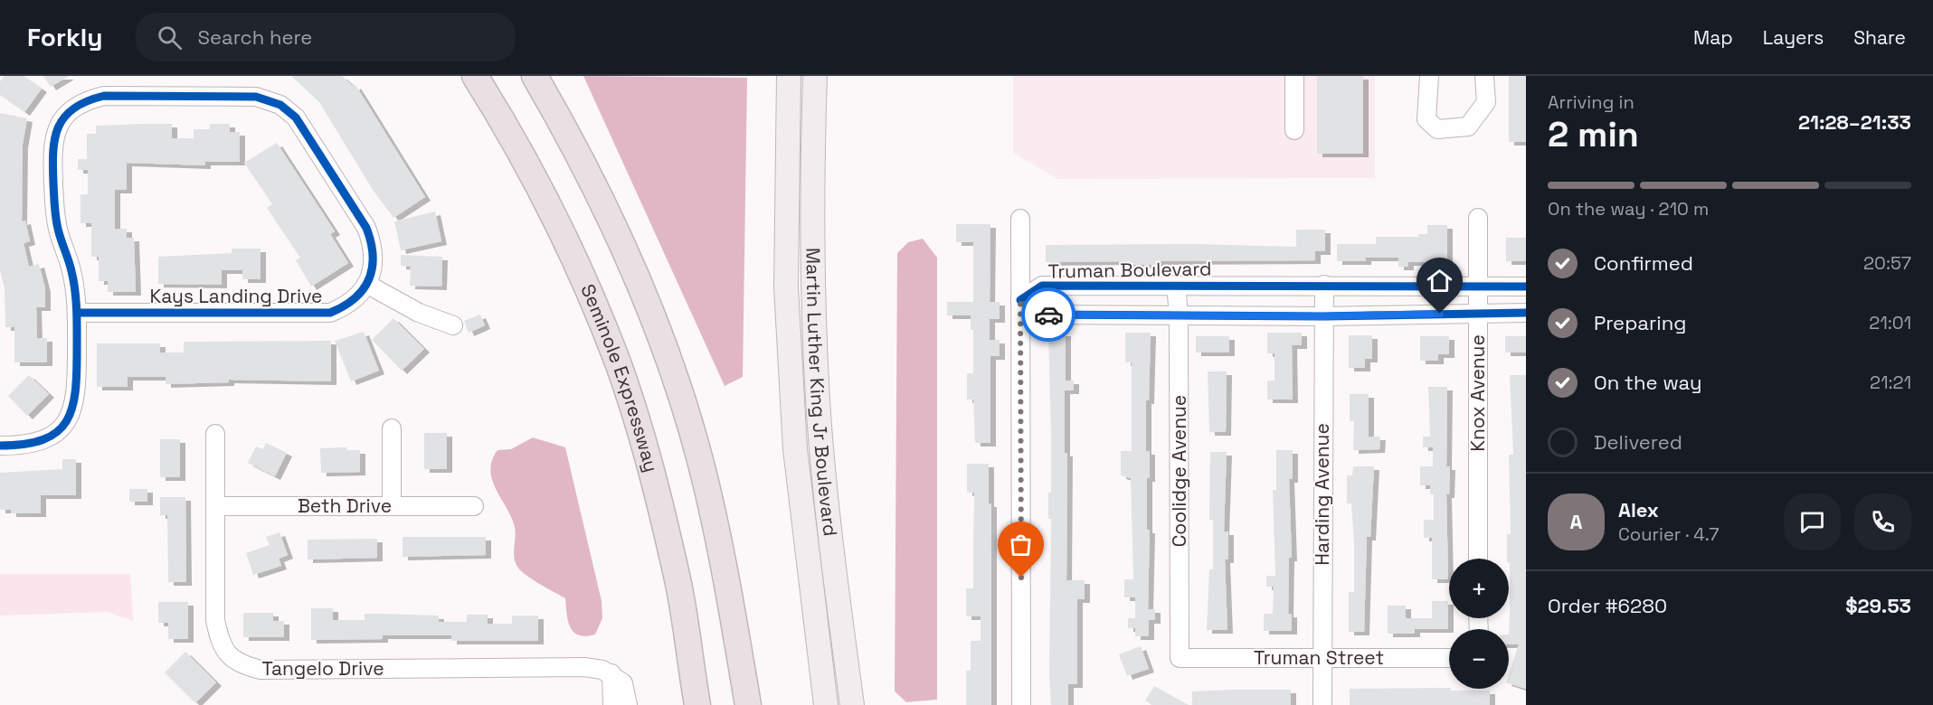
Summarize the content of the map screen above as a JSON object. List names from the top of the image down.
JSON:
{
  "streets": {
    "highway": ["Seminole Expressway"],
    "main road": ["Martin Luther King Jr Boulevard"],
    "street": [
      "Truman Boulevard",
      "Kays Landing Drive",
      "Knox Avenue",
      "Coolidge Avenue",
      "Harding Avenue",
      "Beth Drive",
      "Truman Street",
      "Tangelo Drive"
    ]
  },
  "crossings": [
    ["Truman Boulevard", "Knox Avenue"],
    ["Truman Boulevard", "Coolidge Avenue"],
    ["Truman Boulevard", "Harding Avenue"],
    ["Coolidge Avenue", "Truman Street"],
    ["Harding Avenue", "Truman Street"],
    ["Beth Drive", "Tangelo Drive"]
  ],
  "page": {
    "header": "Forkly",
    "search": "Search here",
    "nav": ["Map", "Layers", "Share"],
    "heading": ["2 min", "Arriving in", "21:28–21:33"],
    "panel": [
      "Alex",
      "Courier · 4.7",
      "Order #6280",
      "$29.53"
    ],
    "bar": "On the way · 210 m",
    "list": [
      ["Confirmed", "20:57"],
      ["Preparing", "21:01"],
      ["On the way", "21:21"],
      "Delivered"
    ],
    "round": "A",
    "map_buttons": ["+", "−"]
  }
}
